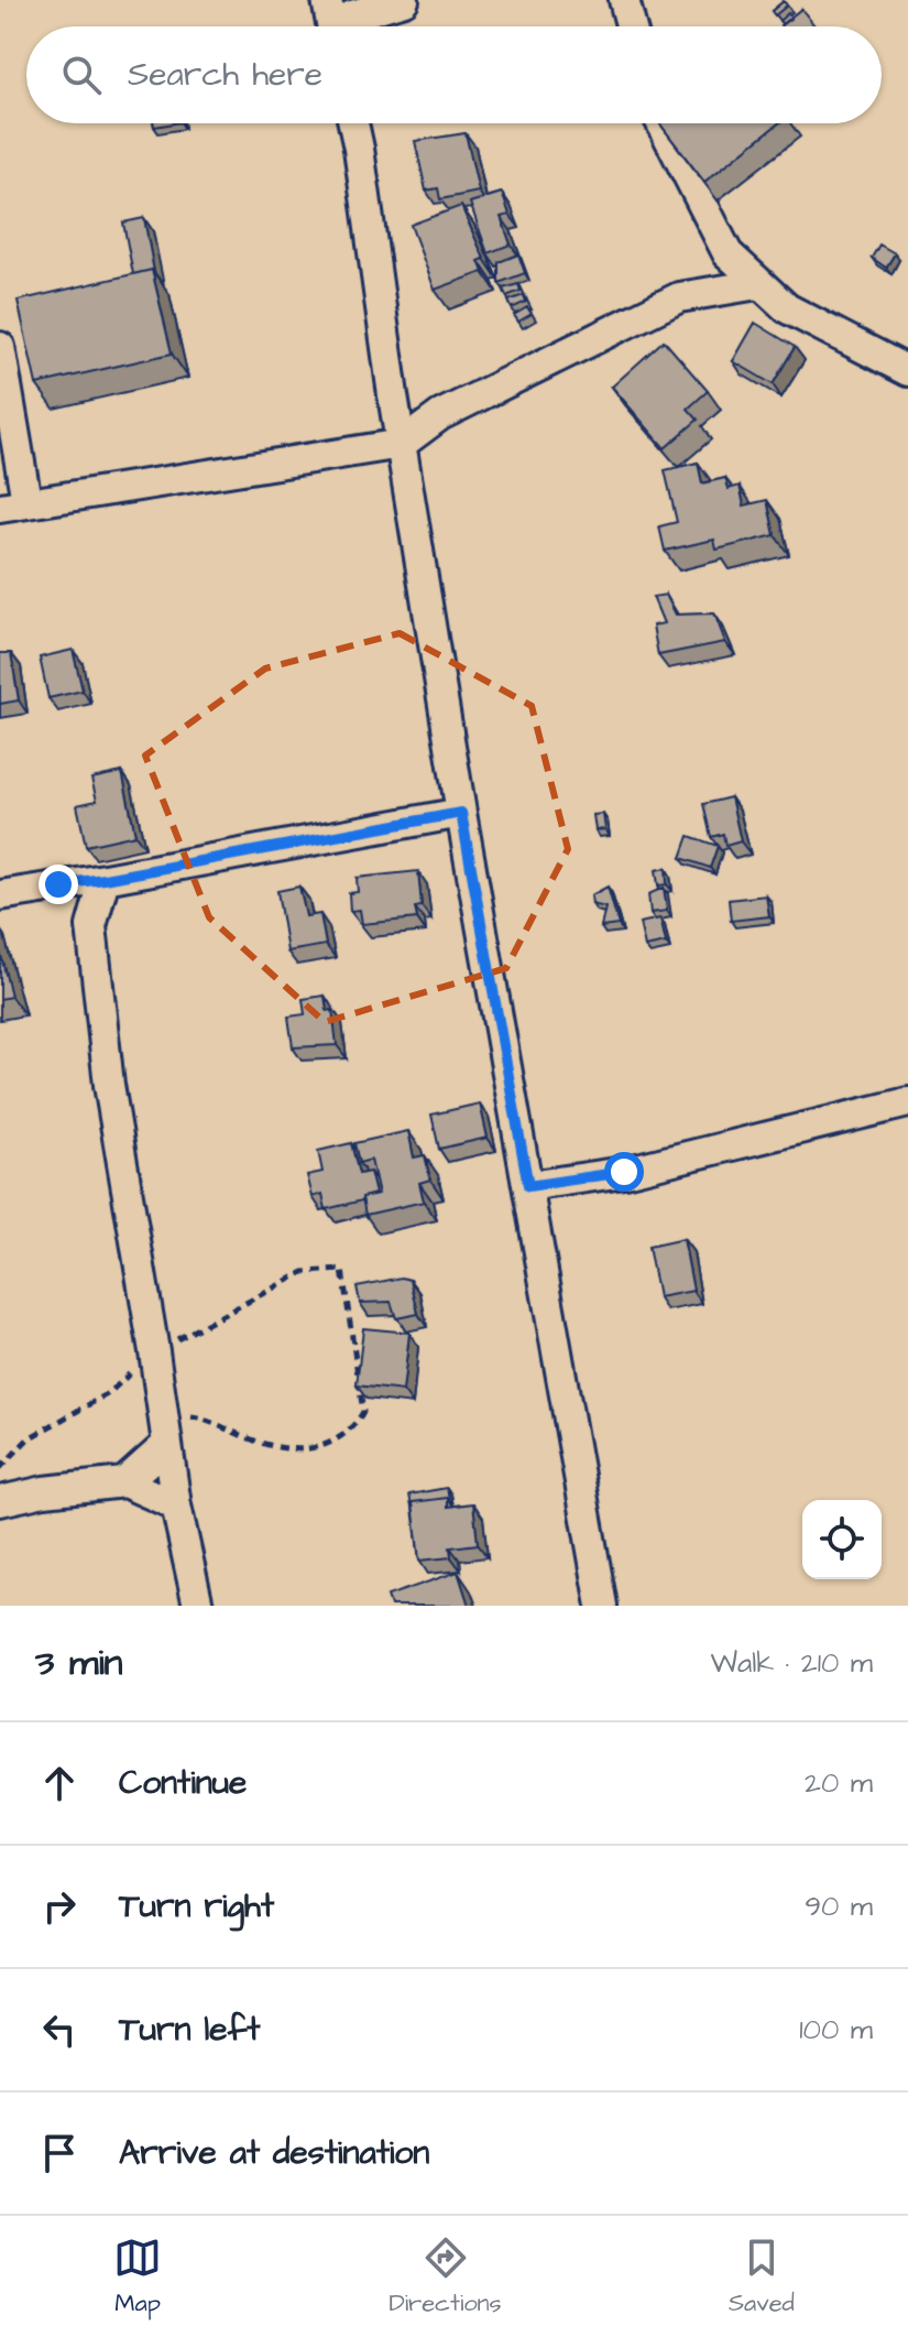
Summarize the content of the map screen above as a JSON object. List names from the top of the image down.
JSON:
{
  "page": {
    "search": "Search here",
    "heading": ["3 min", "Walk · 210 m"],
    "list": [
      ["Continue", "20 m"],
      ["Turn right", "90 m"],
      ["Turn left", "100 m"],
      "Arrive at destination"
    ],
    "nav": ["Map", "Directions", "Saved"]
  }
}
